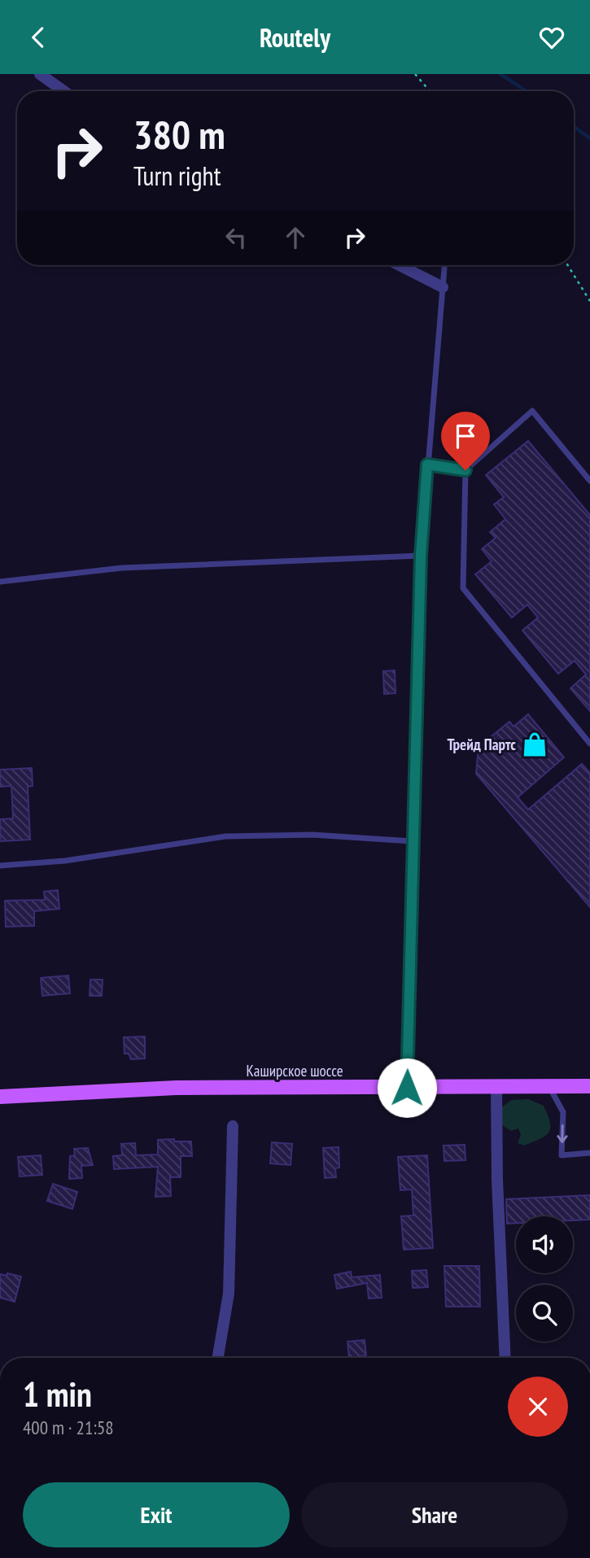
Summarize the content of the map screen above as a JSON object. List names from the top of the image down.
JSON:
{
  "streets": {
    "main road": ["Каширское шоссе"]
  },
  "places": {
    "shop": ["Трейд Партс"]
  },
  "page": {
    "header": "Routely",
    "turn": ["380 m", "Turn right"],
    "heading": ["1 min", "400 m · 21:58"],
    "buttons": ["Exit", "Share"]
  }
}
